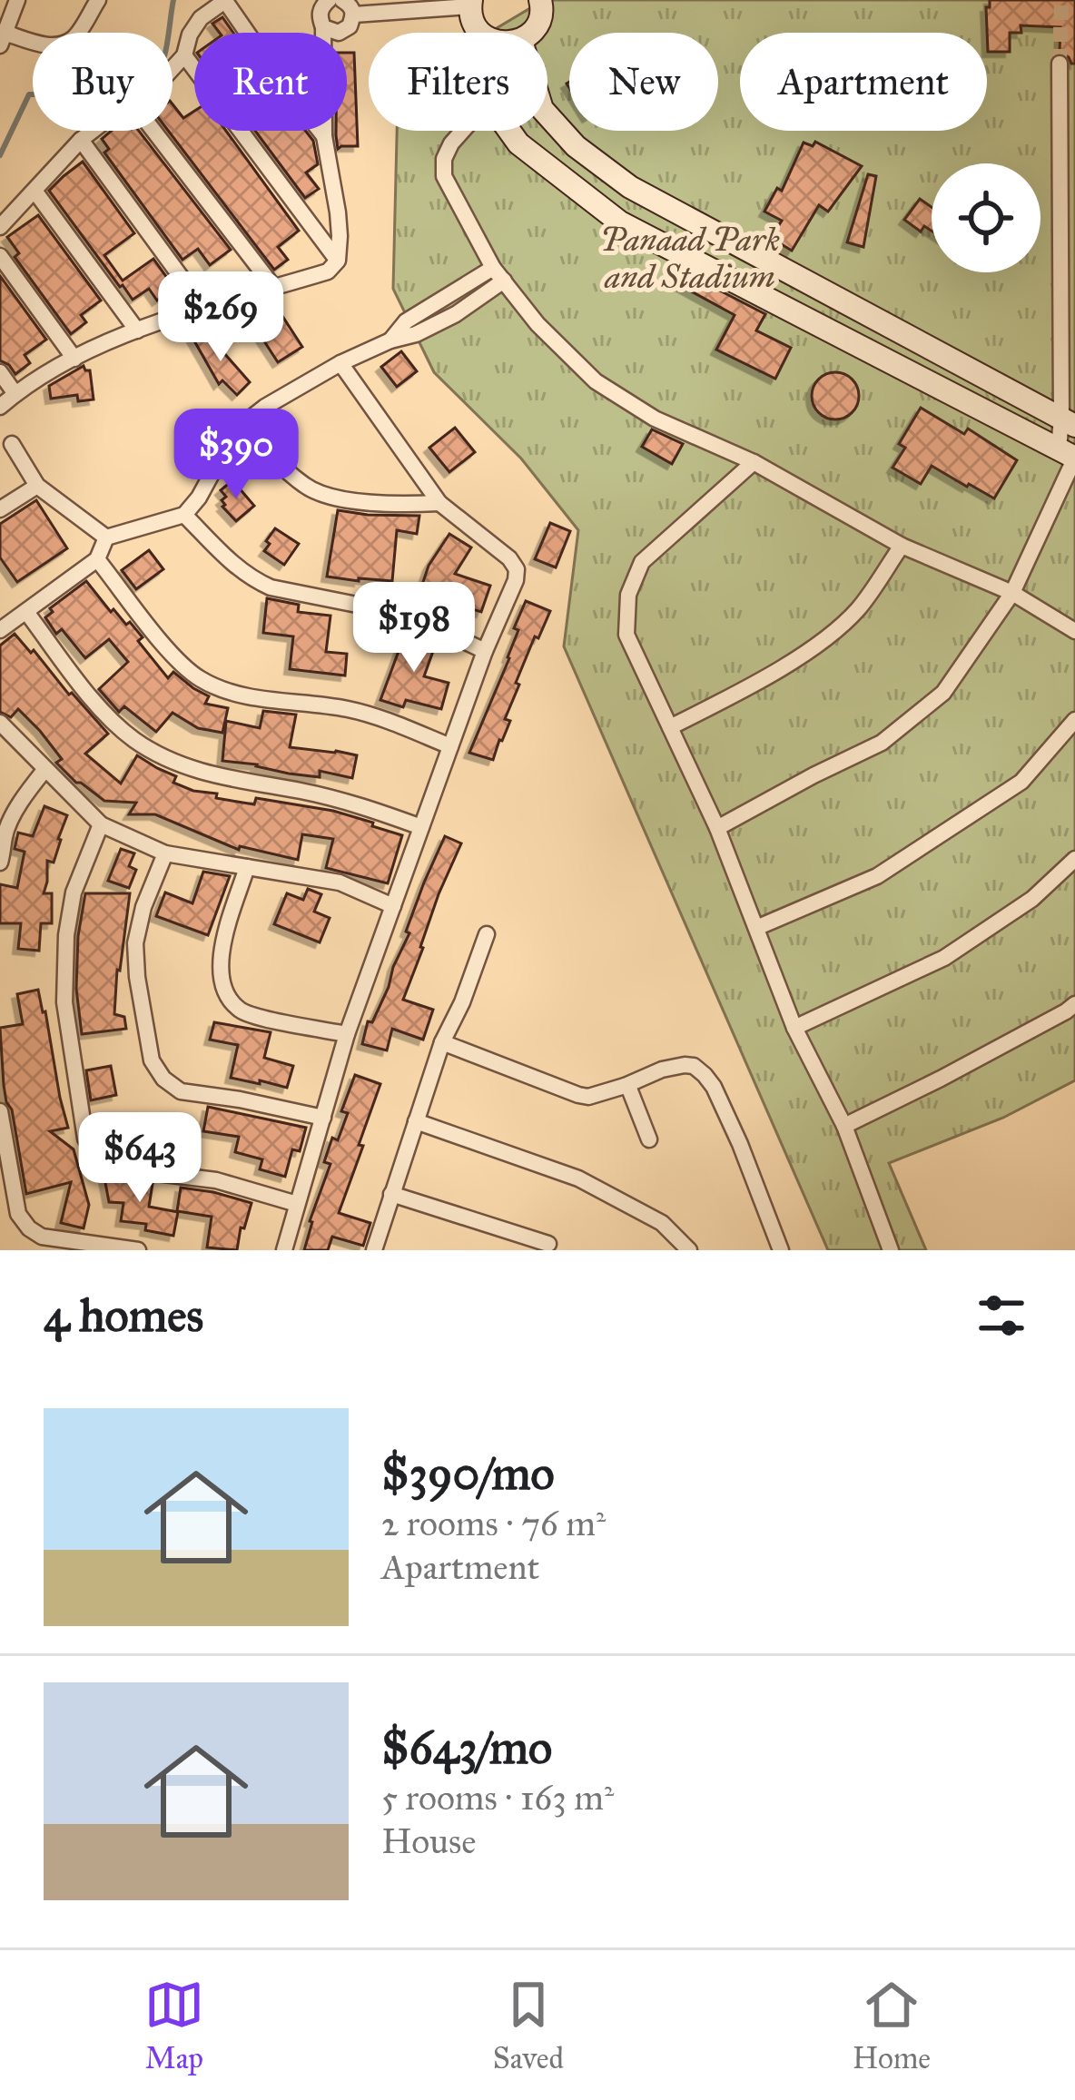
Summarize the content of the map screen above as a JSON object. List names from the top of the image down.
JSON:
{
  "parks": ["Panaad Park and Stadium"],
  "page": {
    "chip": [
      "Buy",
      "Rent",
      "Filters",
      "New",
      "Apartment"
    ],
    "price": [
      "$269",
      "$390",
      "$198",
      "$643"
    ],
    "heading": "4 homes",
    "list": [
      {
        "name": "$390/mo",
        "note": "2 rooms · 76 m² · Apartment"
      },
      {
        "name": "$643/mo",
        "note": "5 rooms · 163 m² · House"
      }
    ],
    "tabs": ["Map", "Saved", "Home"]
  }
}
